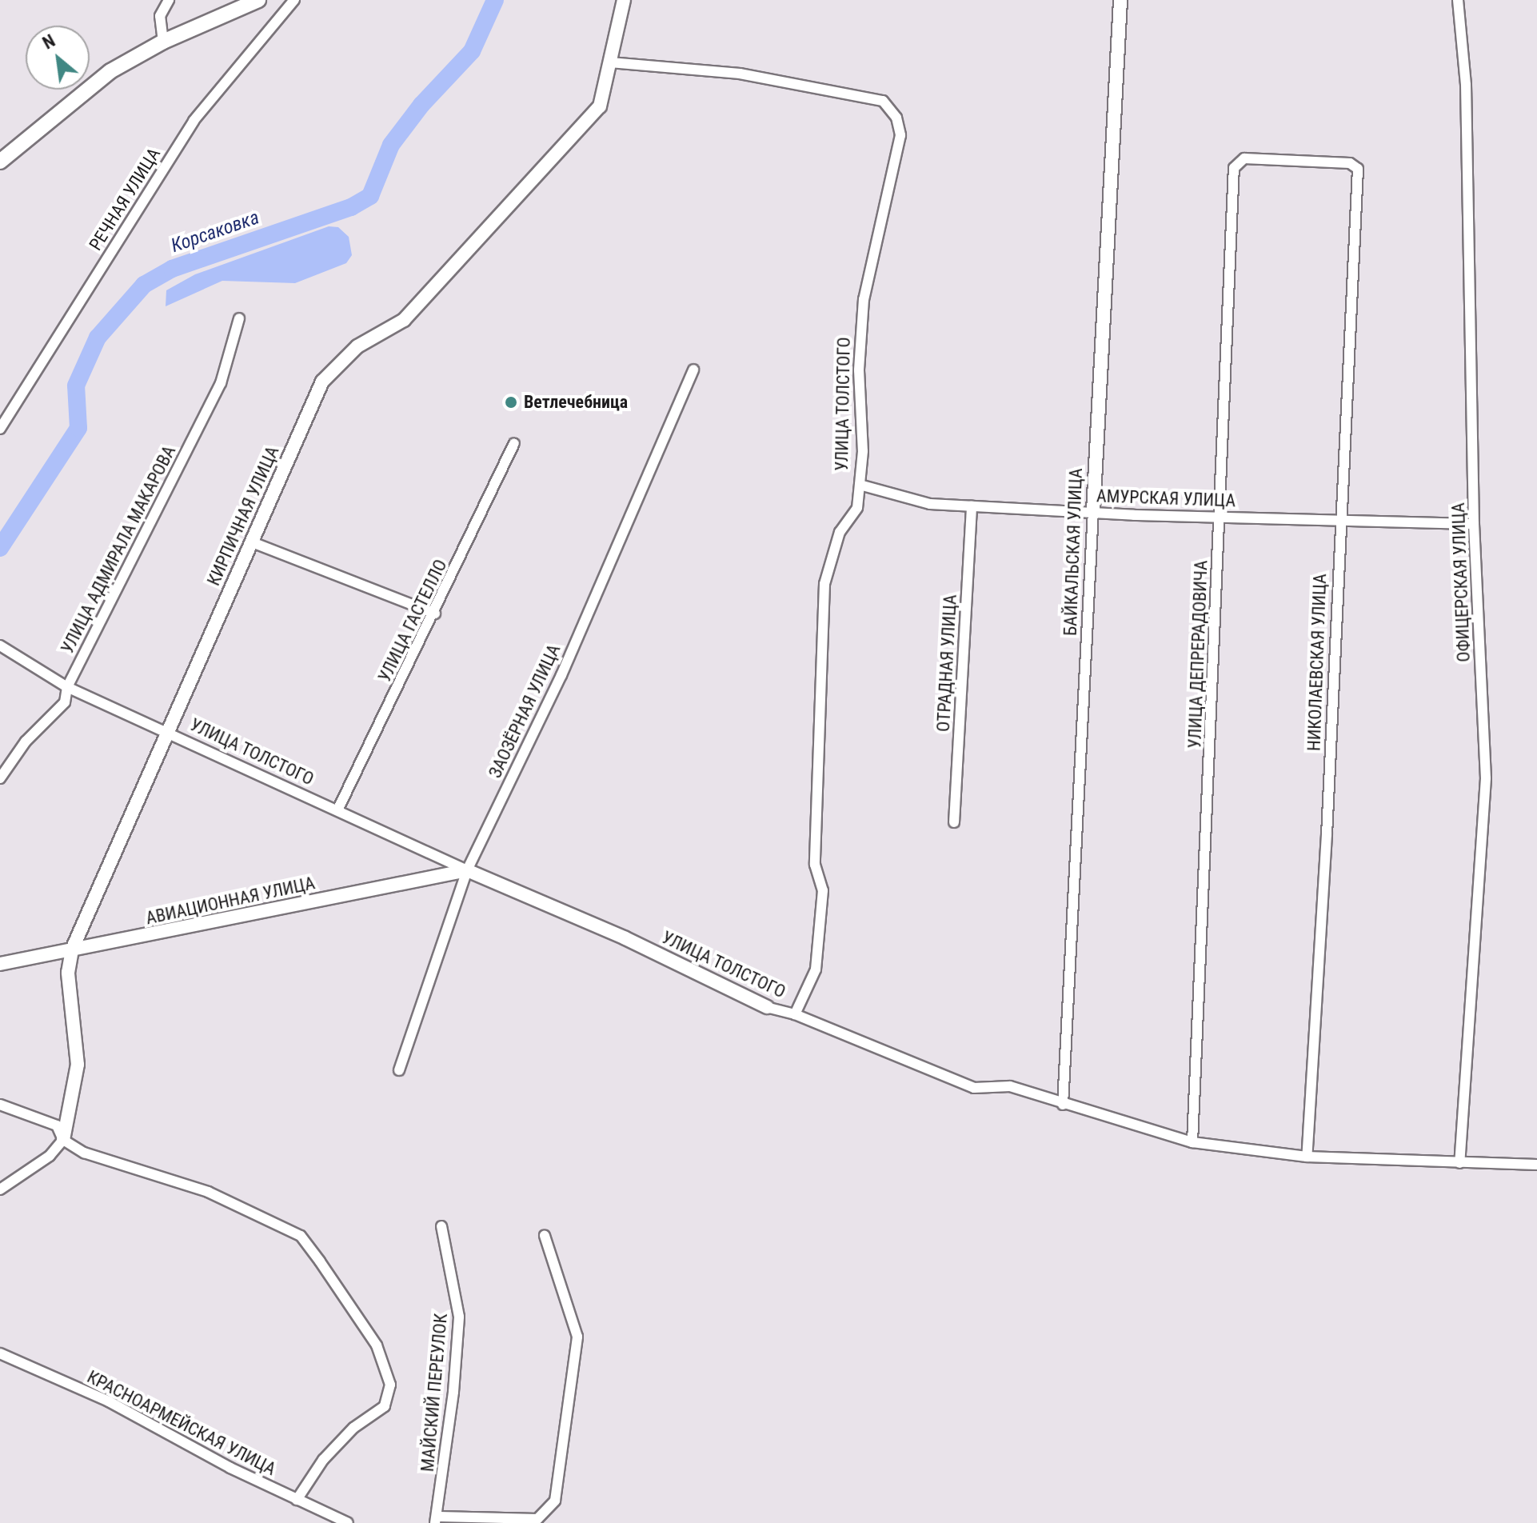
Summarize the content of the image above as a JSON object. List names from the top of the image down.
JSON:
{
  "streets": {
    "street": [
      "РЕЧНАЯ УЛИЦА",
      "УЛИЦА ТОЛСТОГО",
      "АМУРСКАЯ УЛИЦА",
      "КИРПИЧНАЯ УЛИЦА",
      "УЛИЦА АДМИРАЛА МАКАРОВА",
      "БАЙКАЛЬСКАЯ УЛИЦА",
      "ОФИЦЕРСКАЯ УЛИЦА",
      "УЛИЦА ГАСТЕЛЛО",
      "УЛИЦА ДЕПРЕРАДОВИЧА",
      "НИКОЛАЕВСКАЯ УЛИЦА",
      "ОТРАДНАЯ УЛИЦА",
      "ЗАОЗЁРНАЯ УЛИЦА",
      "АВИАЦИОННАЯ УЛИЦА",
      "МАЙСКИЙ ПЕРЕУЛОК",
      "КРАСНОАРМЕЙСКАЯ УЛИЦА"
    ]
  },
  "crossings": [
    ["УЛИЦА ТОЛСТОГО", "АМУРСКАЯ УЛИЦА"],
    ["УЛИЦА ТОЛСТОГО", "КИРПИЧНАЯ УЛИЦА"],
    ["УЛИЦА ТОЛСТОГО", "УЛИЦА АДМИРАЛА МАКАРОВА"],
    ["УЛИЦА ТОЛСТОГО", "УЛИЦА ГАСТЕЛЛО"],
    ["УЛИЦА ТОЛСТОГО", "ЗАОЗЁРНАЯ УЛИЦА"],
    ["УЛИЦА ТОЛСТОГО", "АВИАЦИОННАЯ УЛИЦА"],
    ["АМУРСКАЯ УЛИЦА", "БАЙКАЛЬСКАЯ УЛИЦА"],
    ["АМУРСКАЯ УЛИЦА", "ОФИЦЕРСКАЯ УЛИЦА"],
    ["АМУРСКАЯ УЛИЦА", "УЛИЦА ДЕПРЕРАДОВИЧА"],
    ["АМУРСКАЯ УЛИЦА", "НИКОЛАЕВСКАЯ УЛИЦА"],
    ["АМУРСКАЯ УЛИЦА", "ОТРАДНАЯ УЛИЦА"],
    ["КИРПИЧНАЯ УЛИЦА", "АВИАЦИОННАЯ УЛИЦА"],
    ["УЛИЦА ДЕПРЕРАДОВИЧА", "НИКОЛАЕВСКАЯ УЛИЦА"],
    ["ЗАОЗЁРНАЯ УЛИЦА", "АВИАЦИОННАЯ УЛИЦА"]
  ],
  "water": ["Корсаковка"],
  "places": ["Ветлечебница"],
  "north": "top left"
}
